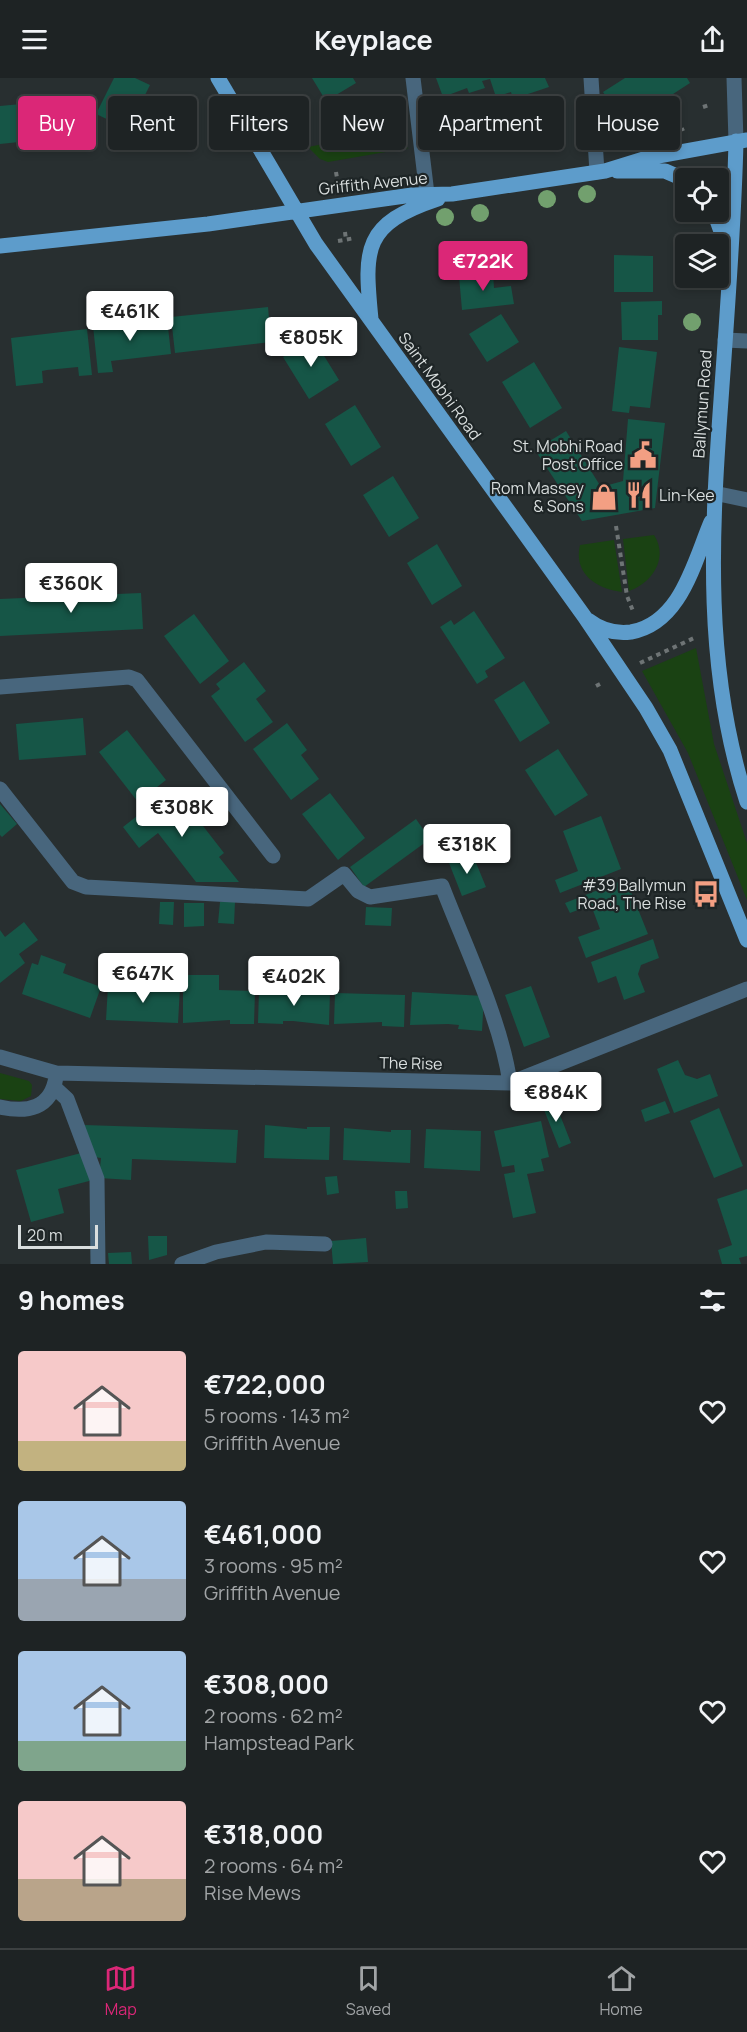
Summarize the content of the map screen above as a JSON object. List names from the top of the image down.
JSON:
{
  "streets": {
    "main road": ["Griffith Avenue", "Saint Mobhi Road", "Ballymun Road"],
    "street": ["The Rise"]
  },
  "crossings": [
    ["Griffith Avenue", "Saint Mobhi Road"],
    ["Griffith Avenue", "Ballymun Road"]
  ],
  "places": {
    "public building": ["St. Mobhi Road Post Office"],
    "restaurant": ["Lin-Kee"],
    "shop": ["Rom Massey & Sons"],
    "bus stop": ["#39 Ballymun Road, The Rise"]
  },
  "scale_bar": "20 m",
  "page": {
    "header": "Keyplace",
    "chip": [
      "Buy",
      "Rent",
      "Filters",
      "New",
      "Apartment",
      "House"
    ],
    "price": [
      "€722K",
      "€461K",
      "€805K",
      "€360K",
      "€308K",
      "€318K",
      "€647K",
      "€402K",
      "€884K"
    ],
    "scale": "20 m",
    "heading": "9 homes",
    "list": [
      {
        "name": "€722,000",
        "note": "5 rooms · 143 m² · Griffith Avenue"
      },
      {
        "name": "€461,000",
        "note": "3 rooms · 95 m² · Griffith Avenue"
      },
      {
        "name": "€308,000",
        "note": "2 rooms · 62 m² · Hampstead Park"
      },
      {
        "name": "€318,000",
        "note": "2 rooms · 64 m² · Rise Mews"
      }
    ],
    "tabs": ["Map", "Saved", "Home"]
  }
}
